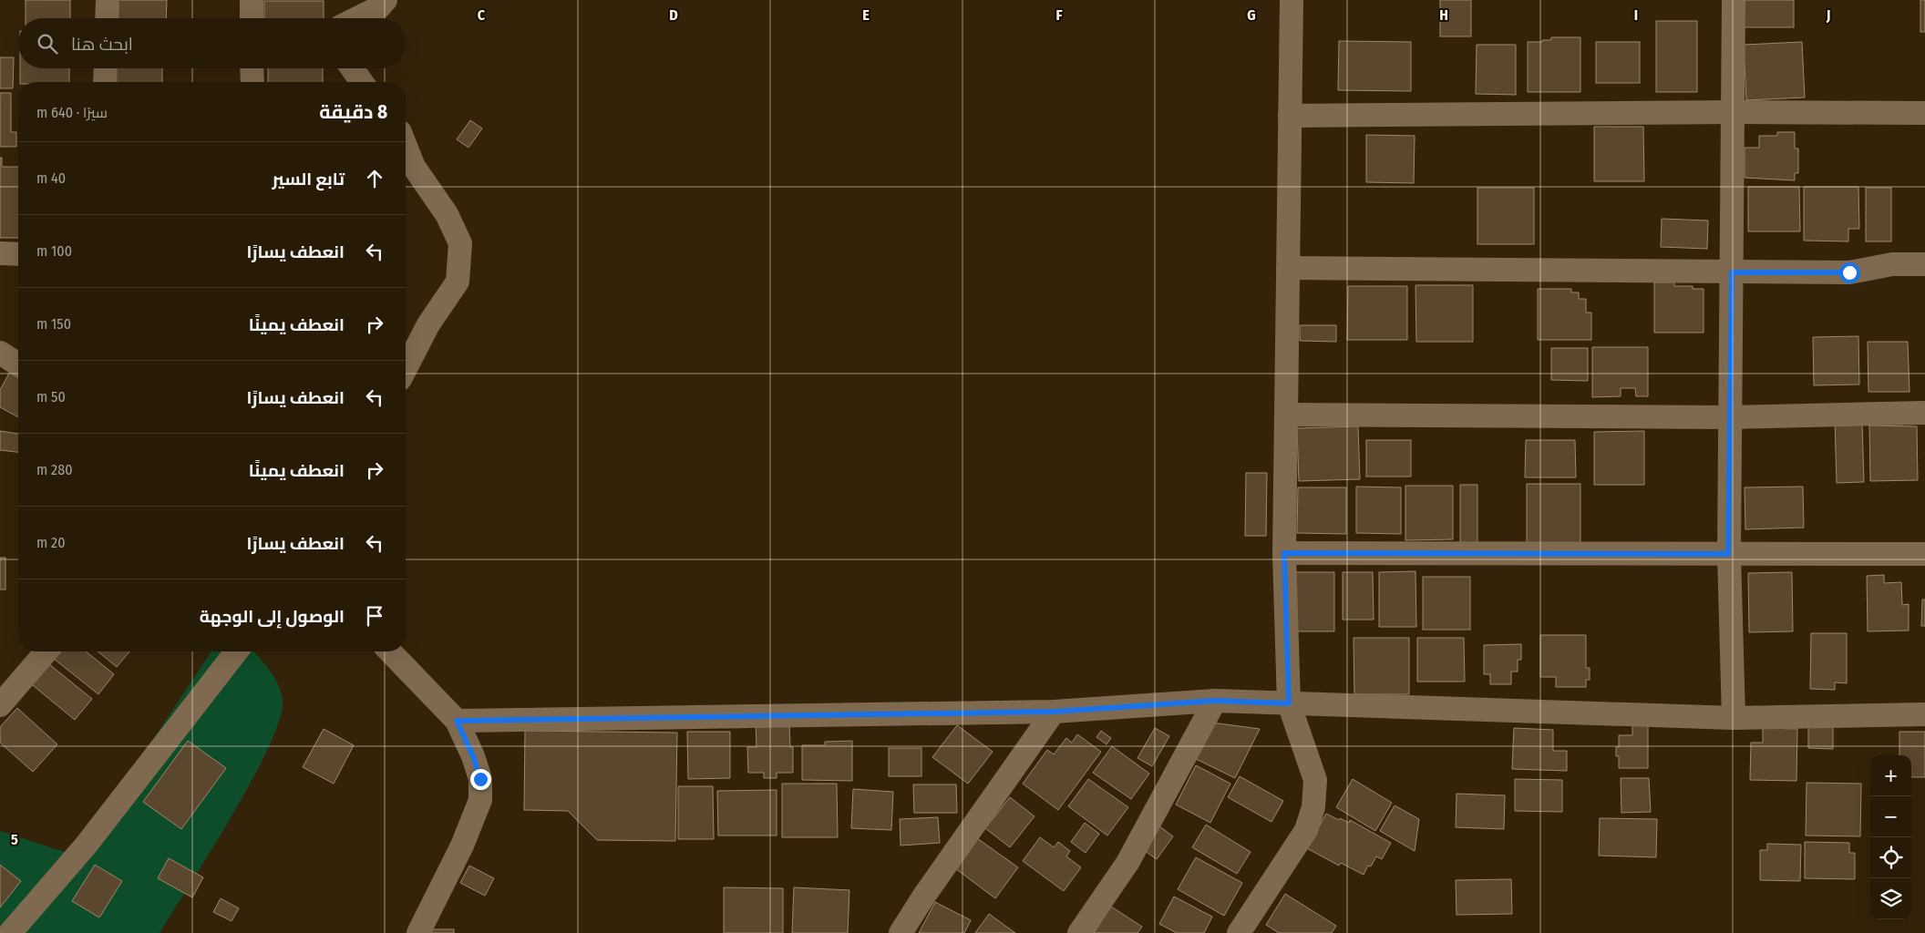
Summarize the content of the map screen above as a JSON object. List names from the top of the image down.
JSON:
{
  "page": {
    "search": "ابحث هنا",
    "heading": ["8 دقيقة", "سيرًا · 640 m"],
    "list": [
      ["تابع السير", "40 m"],
      ["انعطف يسارًا", "100 m"],
      ["انعطف يمينًا", "150 m"],
      ["انعطف يسارًا", "50 m"],
      ["انعطف يمينًا", "280 m"],
      ["انعطف يسارًا", "20 m"],
      "الوصول إلى الوجهة"
    ],
    "map_buttons": ["+", "−"]
  },
  "grid": {
    "columns": [
      "C",
      "D",
      "E",
      "F",
      "G",
      "H",
      "I",
      "J"
    ],
    "rows": ["5"]
  }
}
